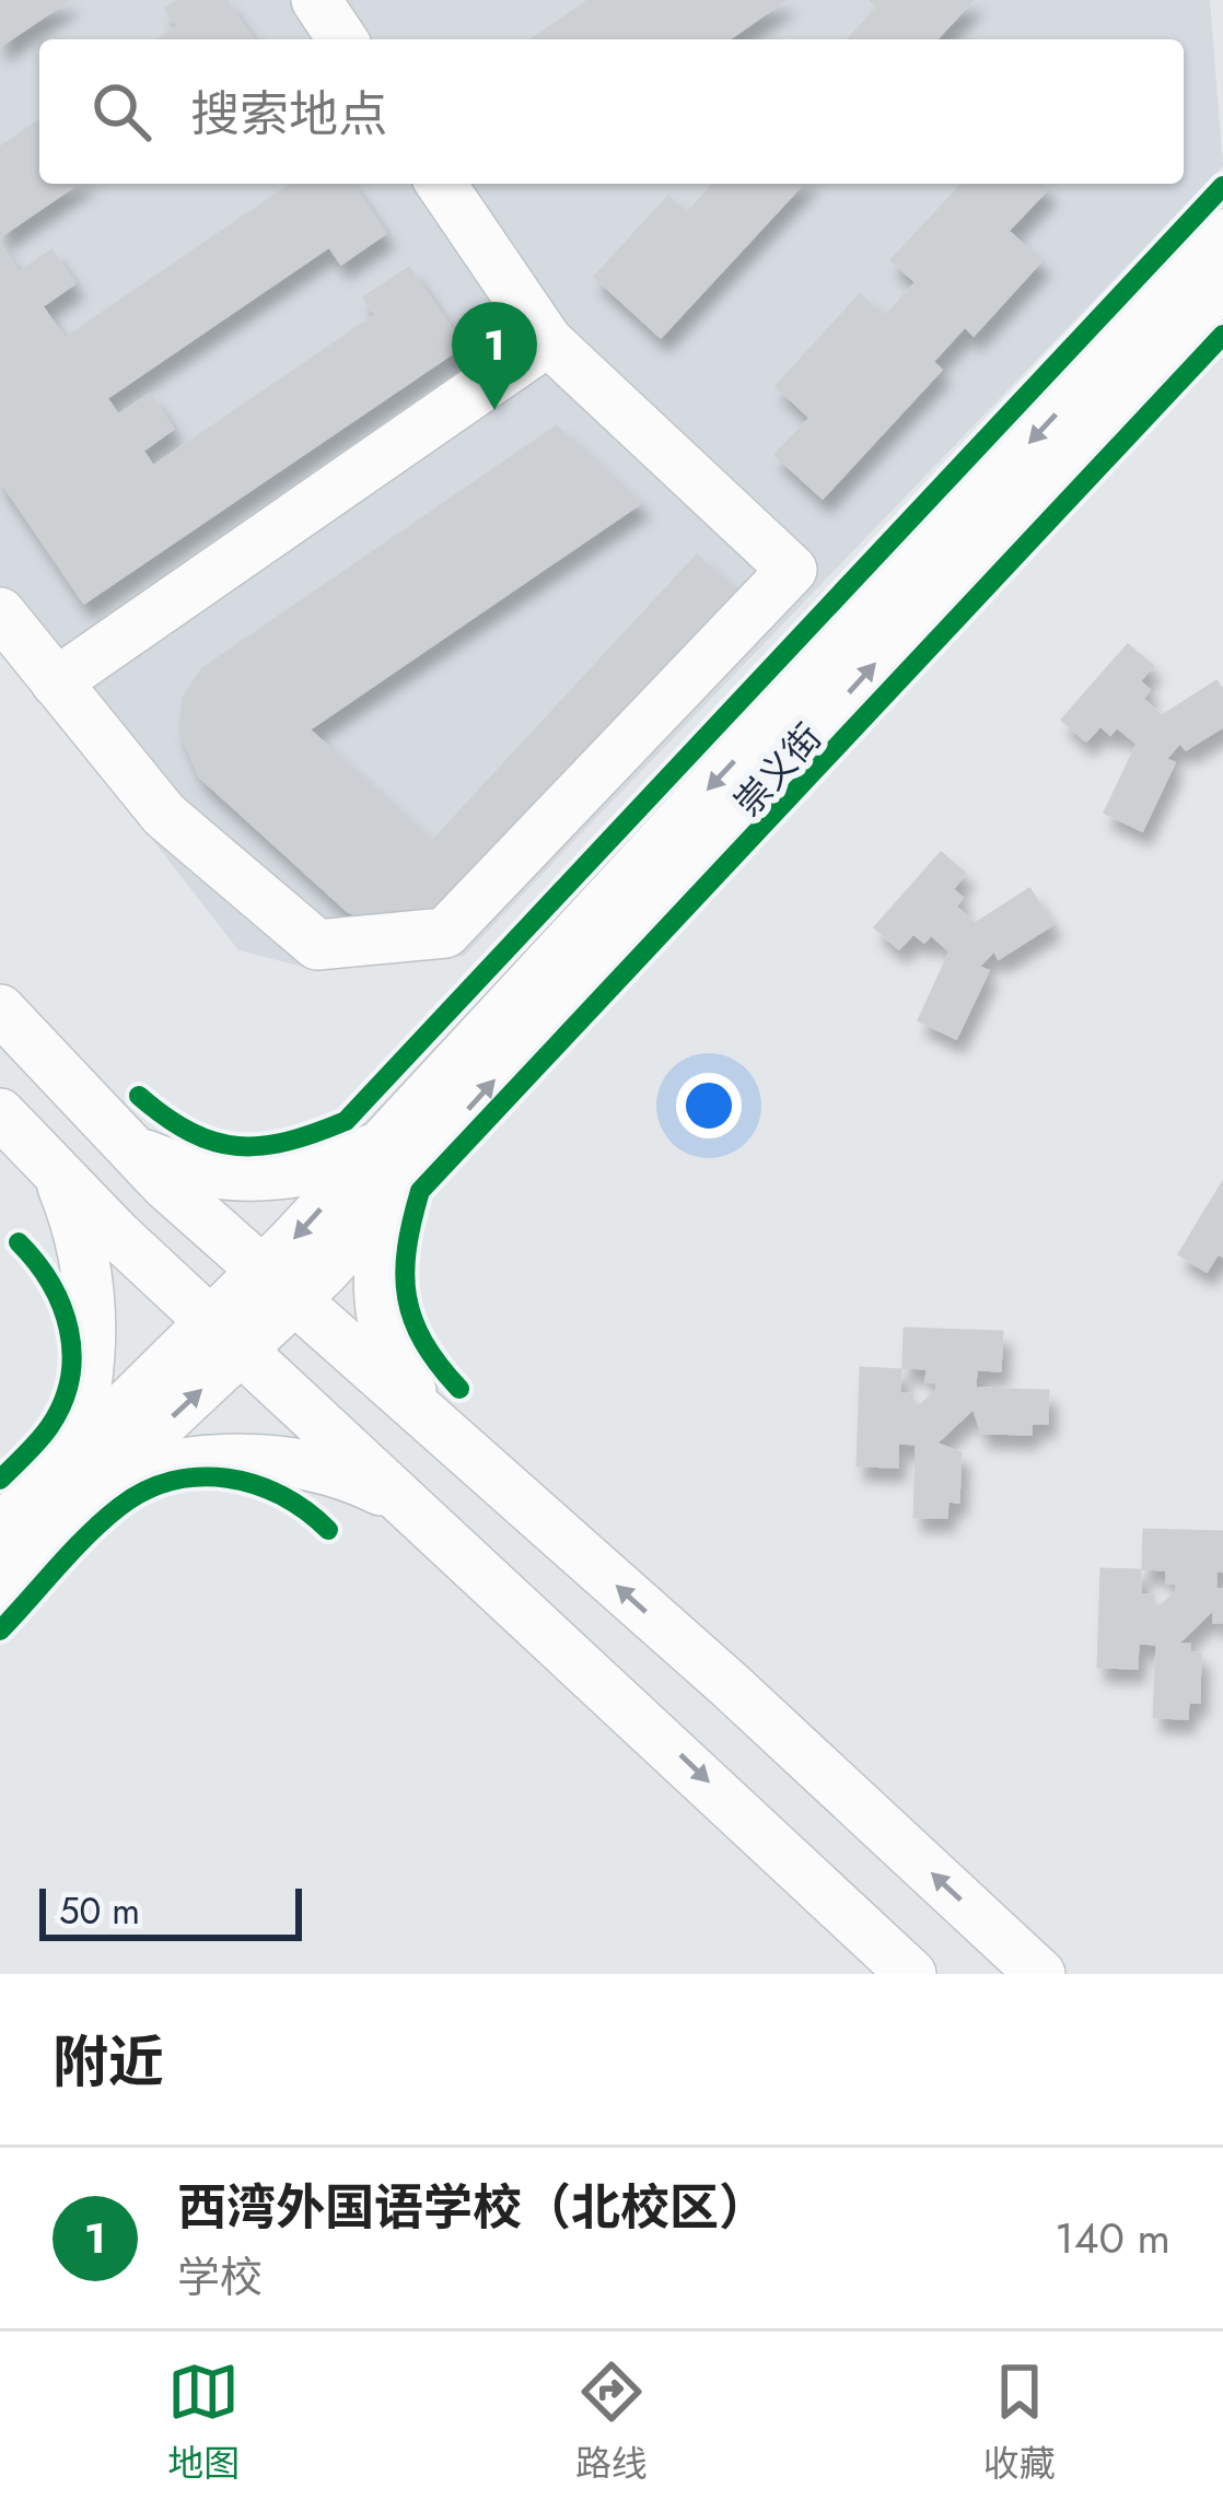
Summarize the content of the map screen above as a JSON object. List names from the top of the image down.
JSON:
{
  "streets": {
    "street": ["崇义街"]
  },
  "scale_bar": "50 m",
  "page": {
    "search": "搜索地点",
    "pins": "1",
    "scale": "50 m",
    "heading": "附近",
    "list": [
      {
        "mark": "1",
        "name": "西湾外国语学校（北校区）",
        "note": "学校",
        "value": "140 m"
      }
    ],
    "nav": ["地图", "路线", "收藏"]
  }
}
